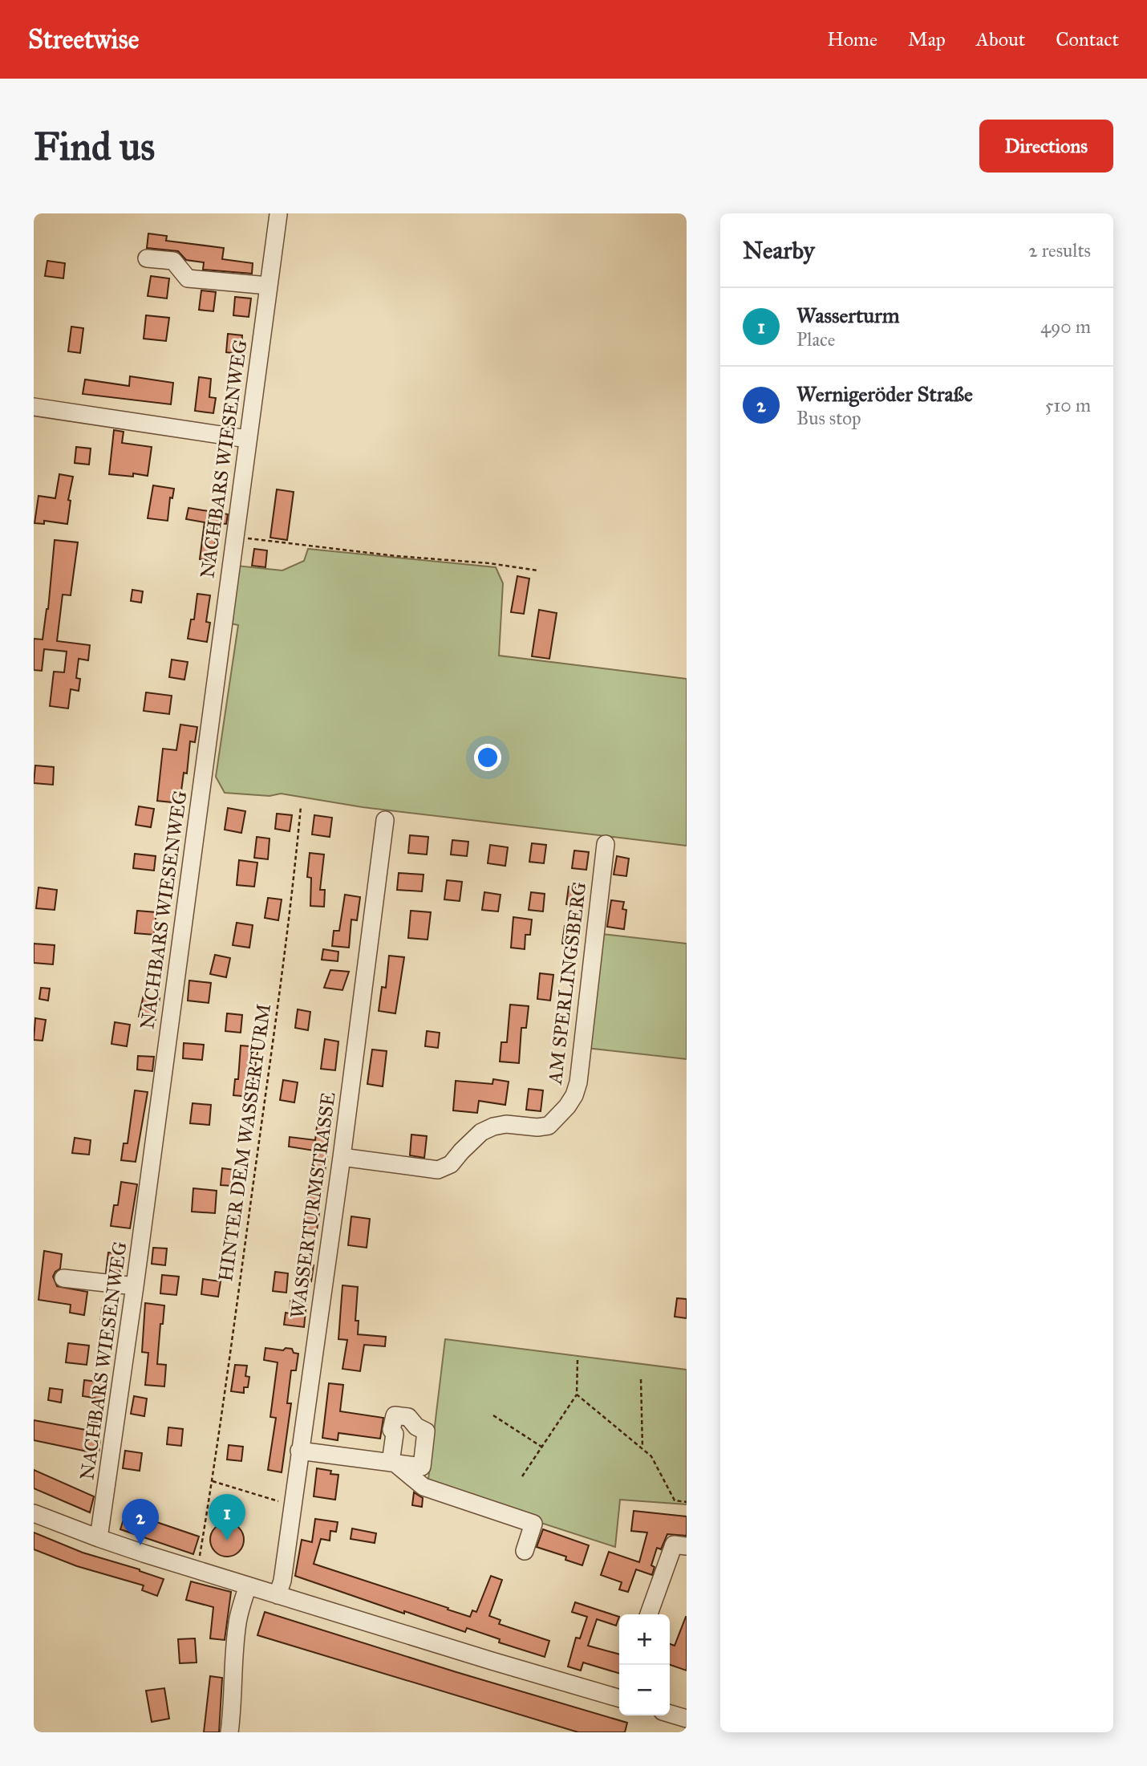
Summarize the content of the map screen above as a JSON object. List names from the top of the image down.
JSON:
{
  "streets": {
    "street": ["NACHBARS WIESENWEG", "AM SPERLINGSBERG", "WASSERTURMSTRASSE"],
    "path": ["HINTER DEM WASSERTURM"]
  },
  "crossings": [
    ["AM SPERLINGSBERG", "WASSERTURMSTRASSE"]
  ],
  "page": {
    "header": "Streetwise",
    "nav": [
      "Home",
      "Map",
      "About",
      "Contact"
    ],
    "buttons": "Directions",
    "title": "Find us",
    "heading": ["Nearby", "2 results"],
    "list": [
      {
        "mark": "1",
        "name": "Wasserturm",
        "note": "Place",
        "value": "490 m"
      },
      {
        "mark": "2",
        "name": "Wernigeröder Straße",
        "note": "Bus stop",
        "value": "510 m"
      }
    ],
    "pins": ["1", "2"],
    "map_buttons": ["+", "−"]
  }
}
